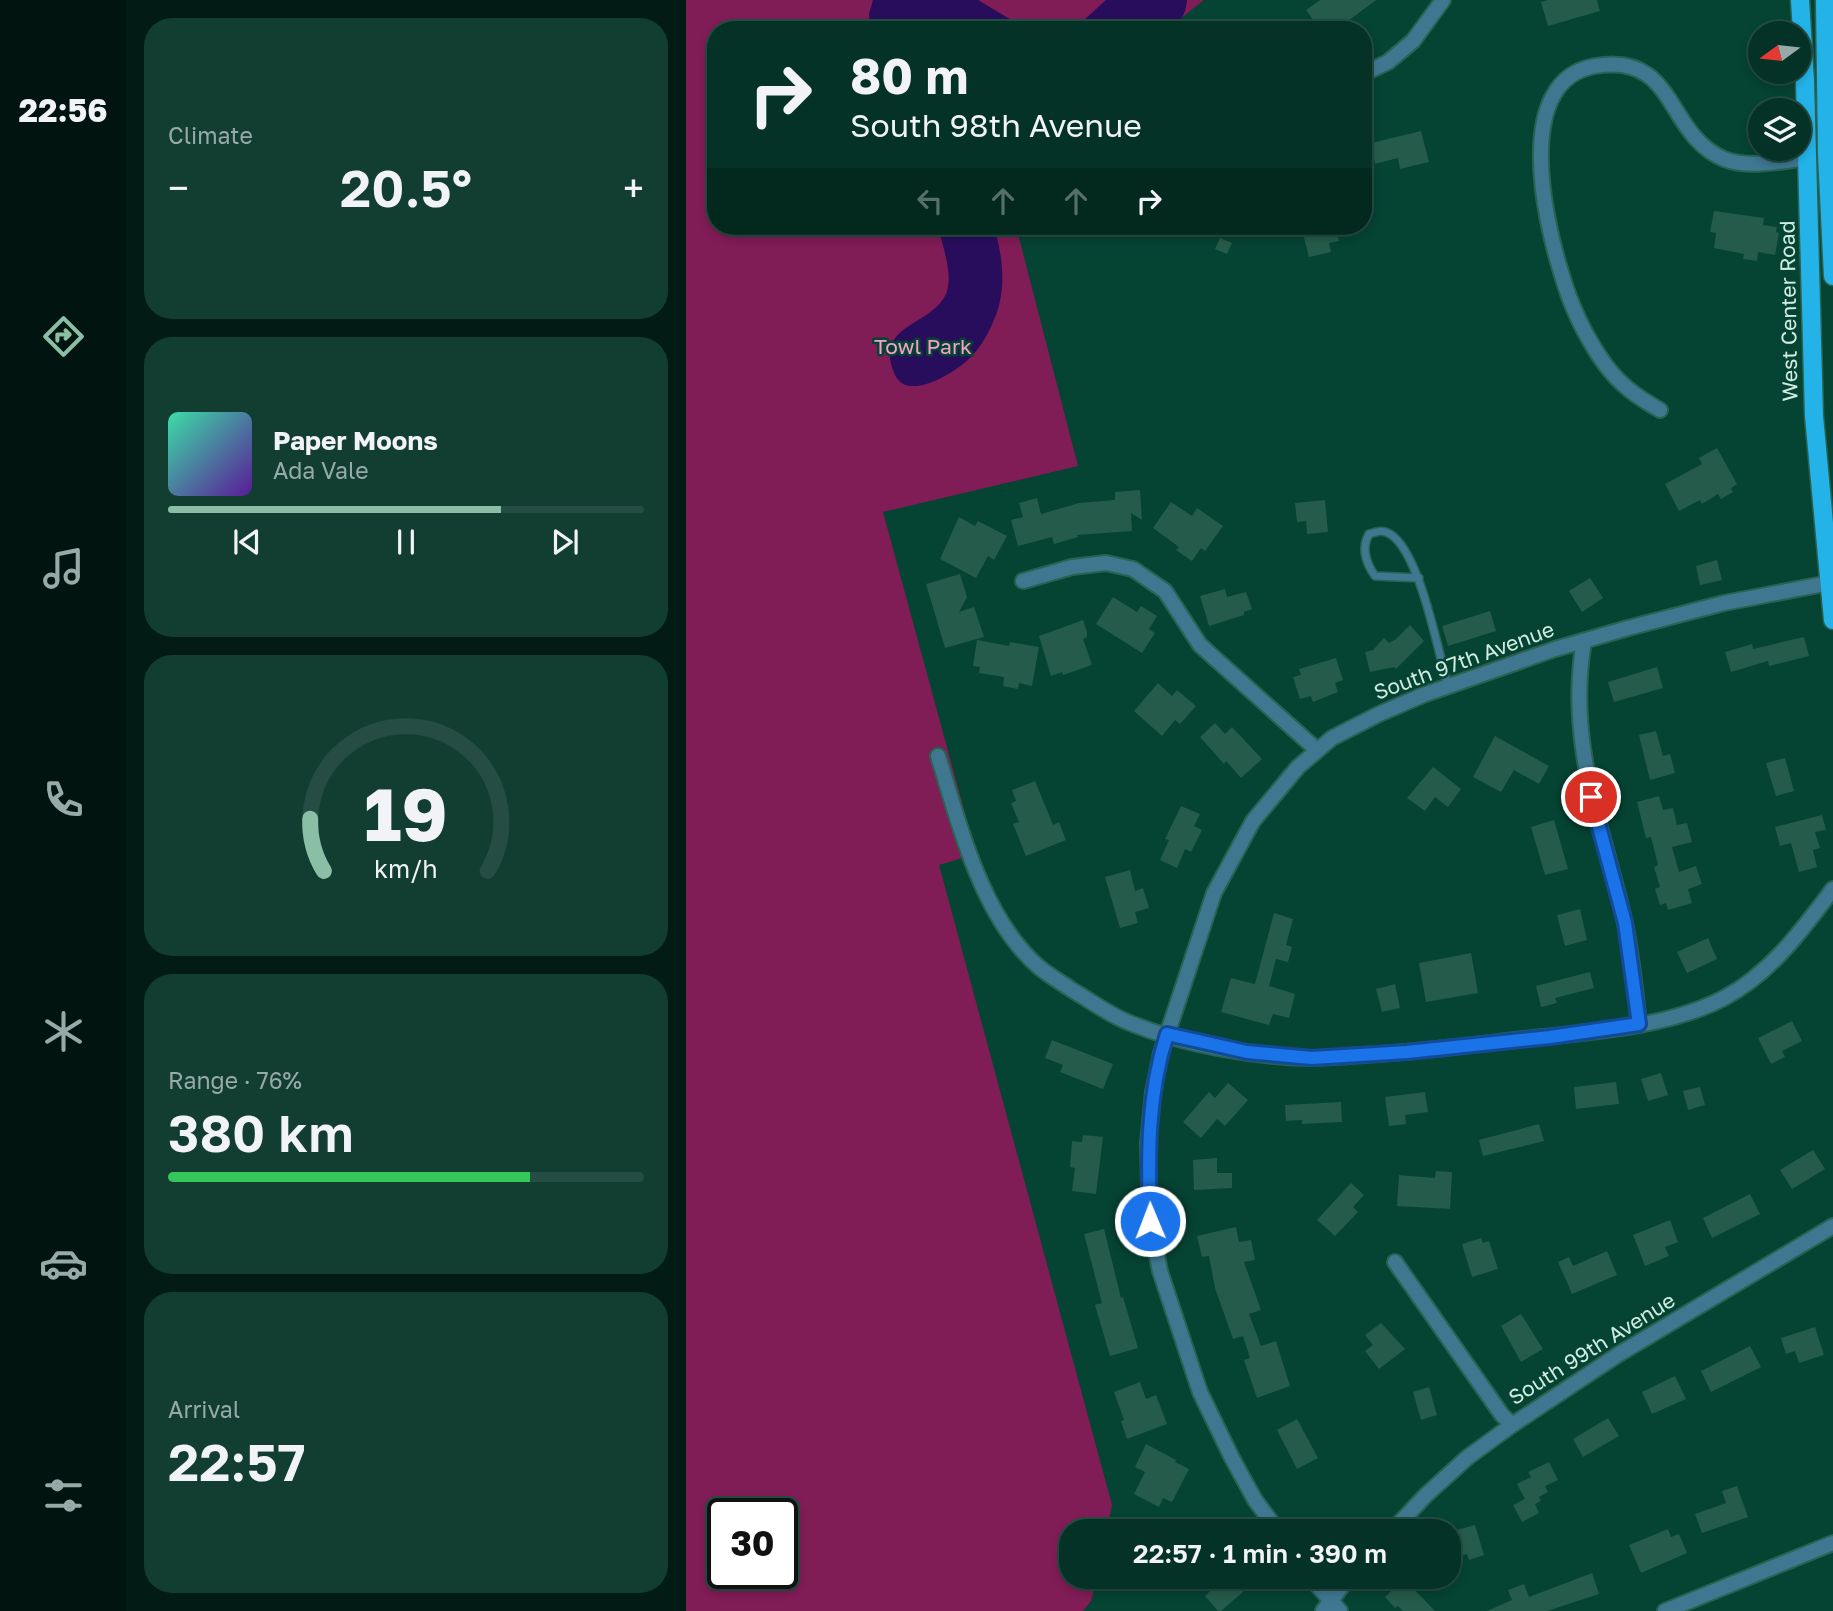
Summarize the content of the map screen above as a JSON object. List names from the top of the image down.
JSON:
{
  "streets": {
    "main road": ["West Center Road"],
    "street": ["South 97th Avenue", "South 99th Avenue"]
  },
  "crossings": [
    ["West Center Road", "South 97th Avenue"]
  ],
  "parks": ["Towl Park"],
  "north": "left",
  "page": {
    "tabs": "22:56",
    "tile": [
      "Climate",
      ["Range · 76%", "380 km"],
      ["Arrival", "22:57"]
    ],
    "turn": ["80 m", "South 98th Avenue"],
    "heat": ["−", "20.5°", "+"],
    "song": ["Paper Moons", "Ada Vale"],
    "limit": "30",
    "trip": "22:57 · 1 min · 390 m",
    "gauge": ["19", "km/h"]
  }
}
